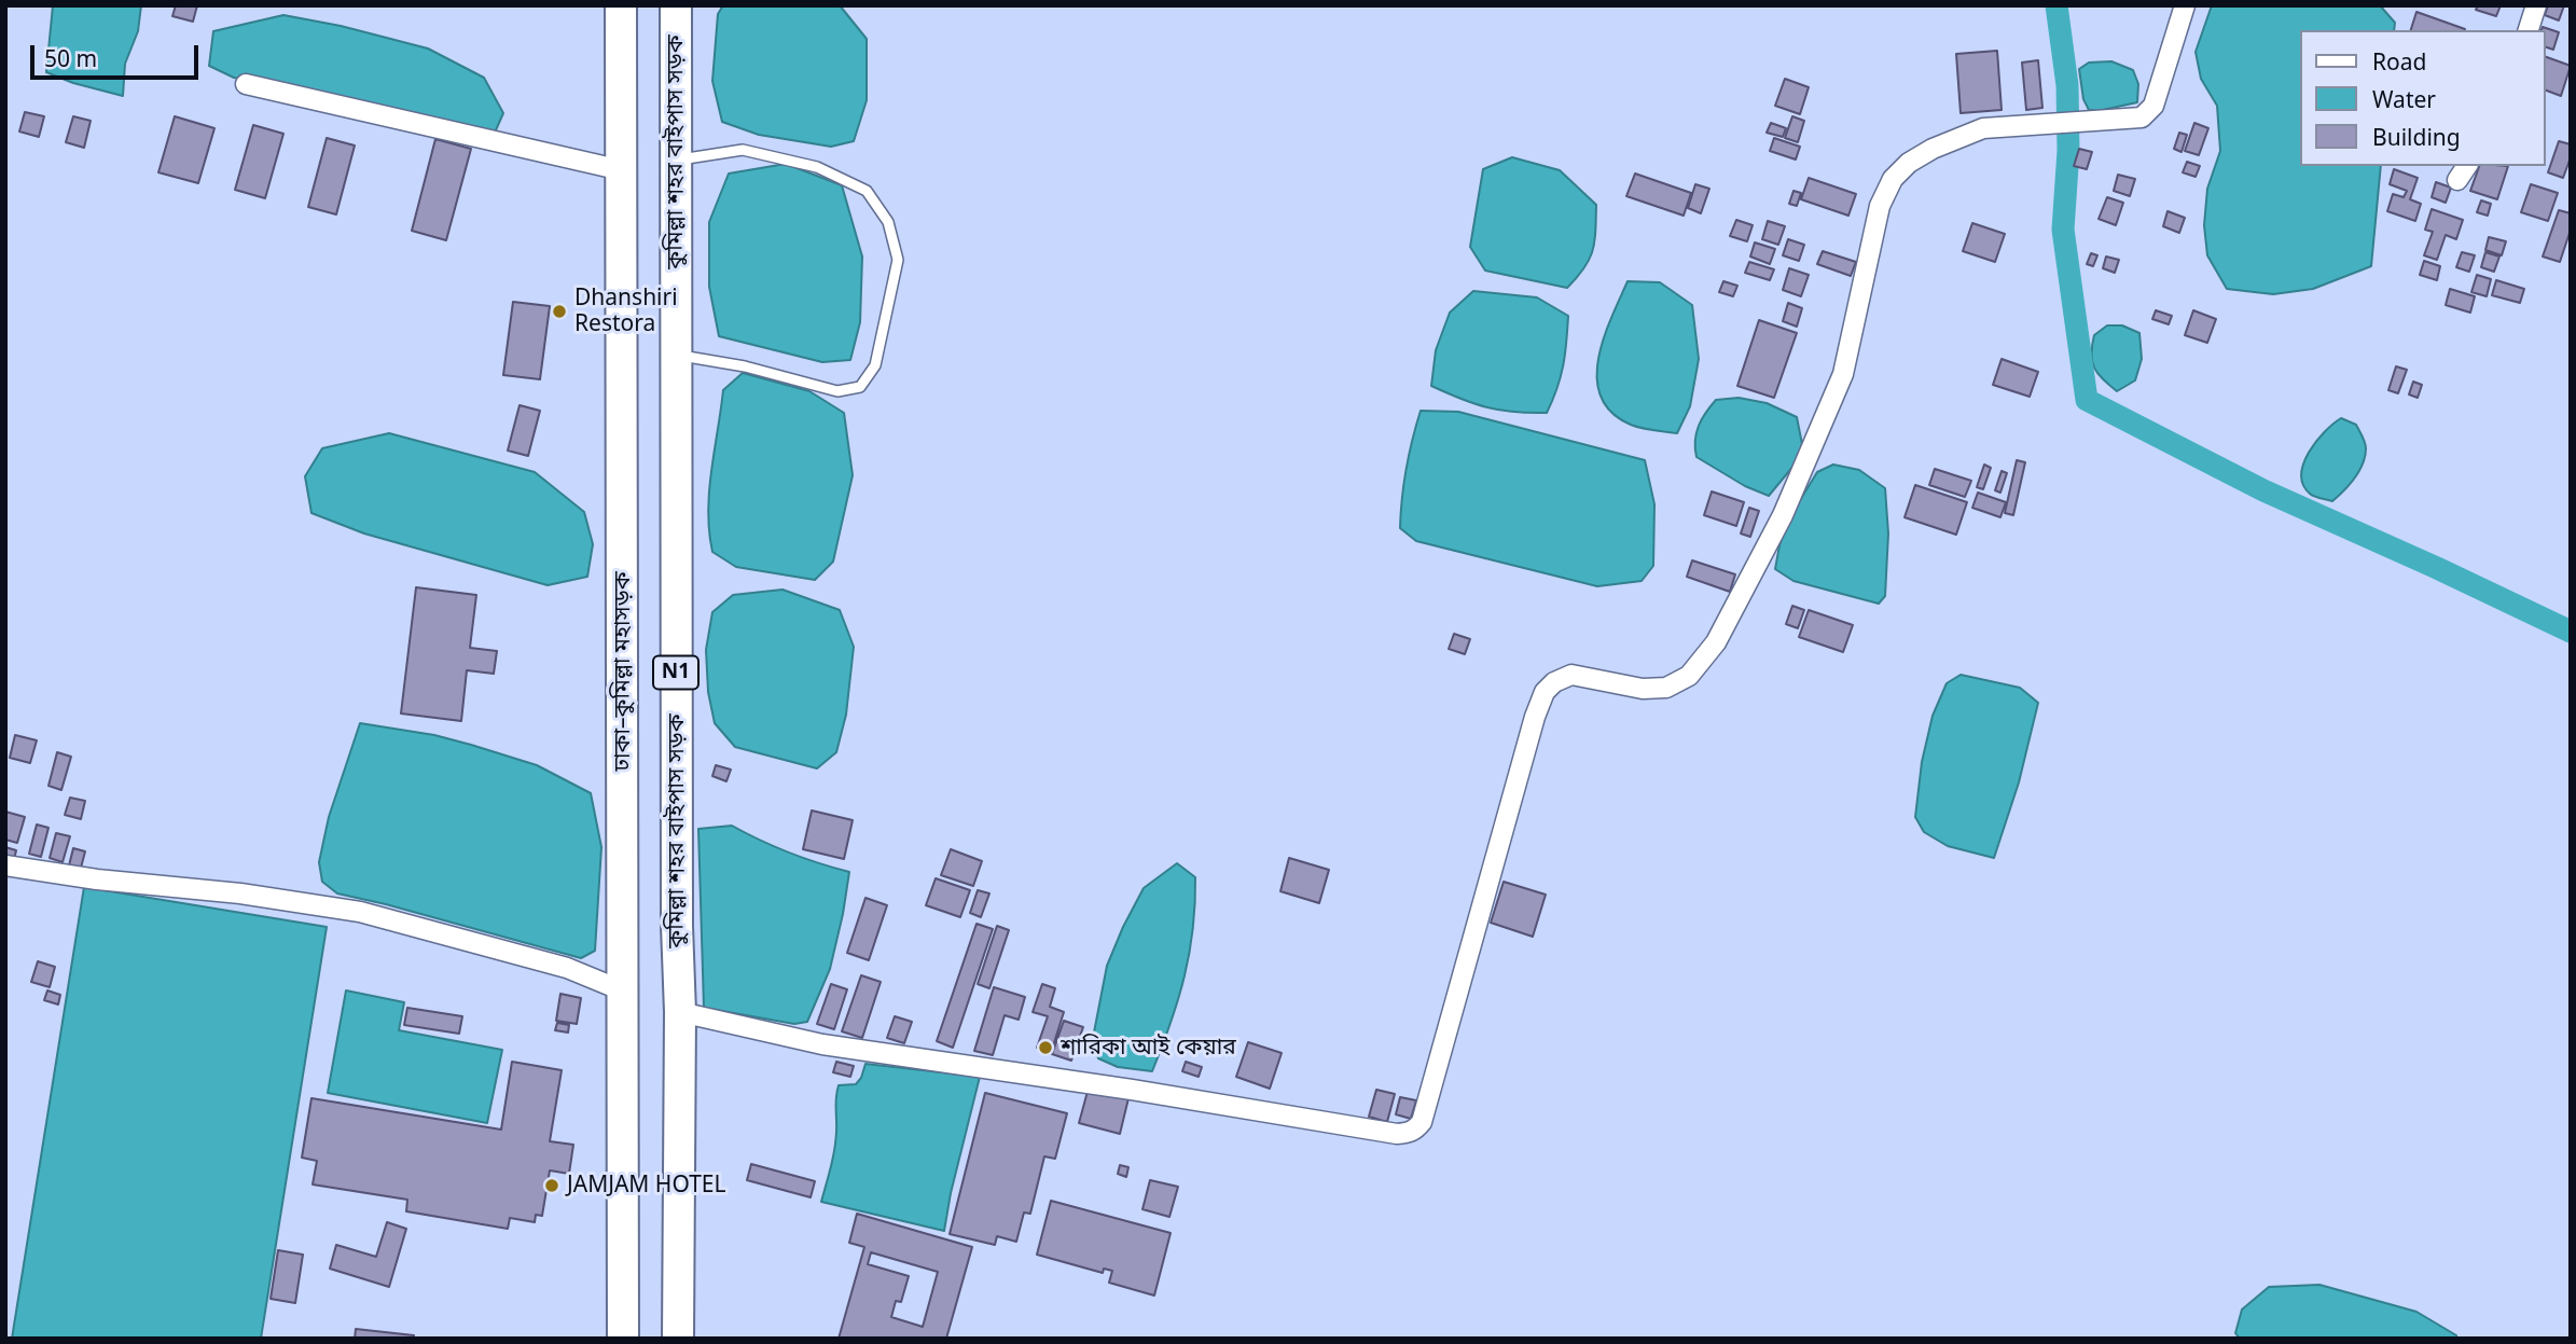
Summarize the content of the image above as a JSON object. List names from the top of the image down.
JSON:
{
  "streets": {
    "highway": ["কুমিল্লা শহর বাইপাস সড়ক", "ঢাকা–কুমিল্লা মহাসড়ক", "N1"]
  },
  "places": ["Dhanshiri Restora", "শারিকা আই কেয়ার", "JAMJAM HOTEL"],
  "legend": ["Road", "Water", "Building"],
  "scale_bar": "50 m"
}
